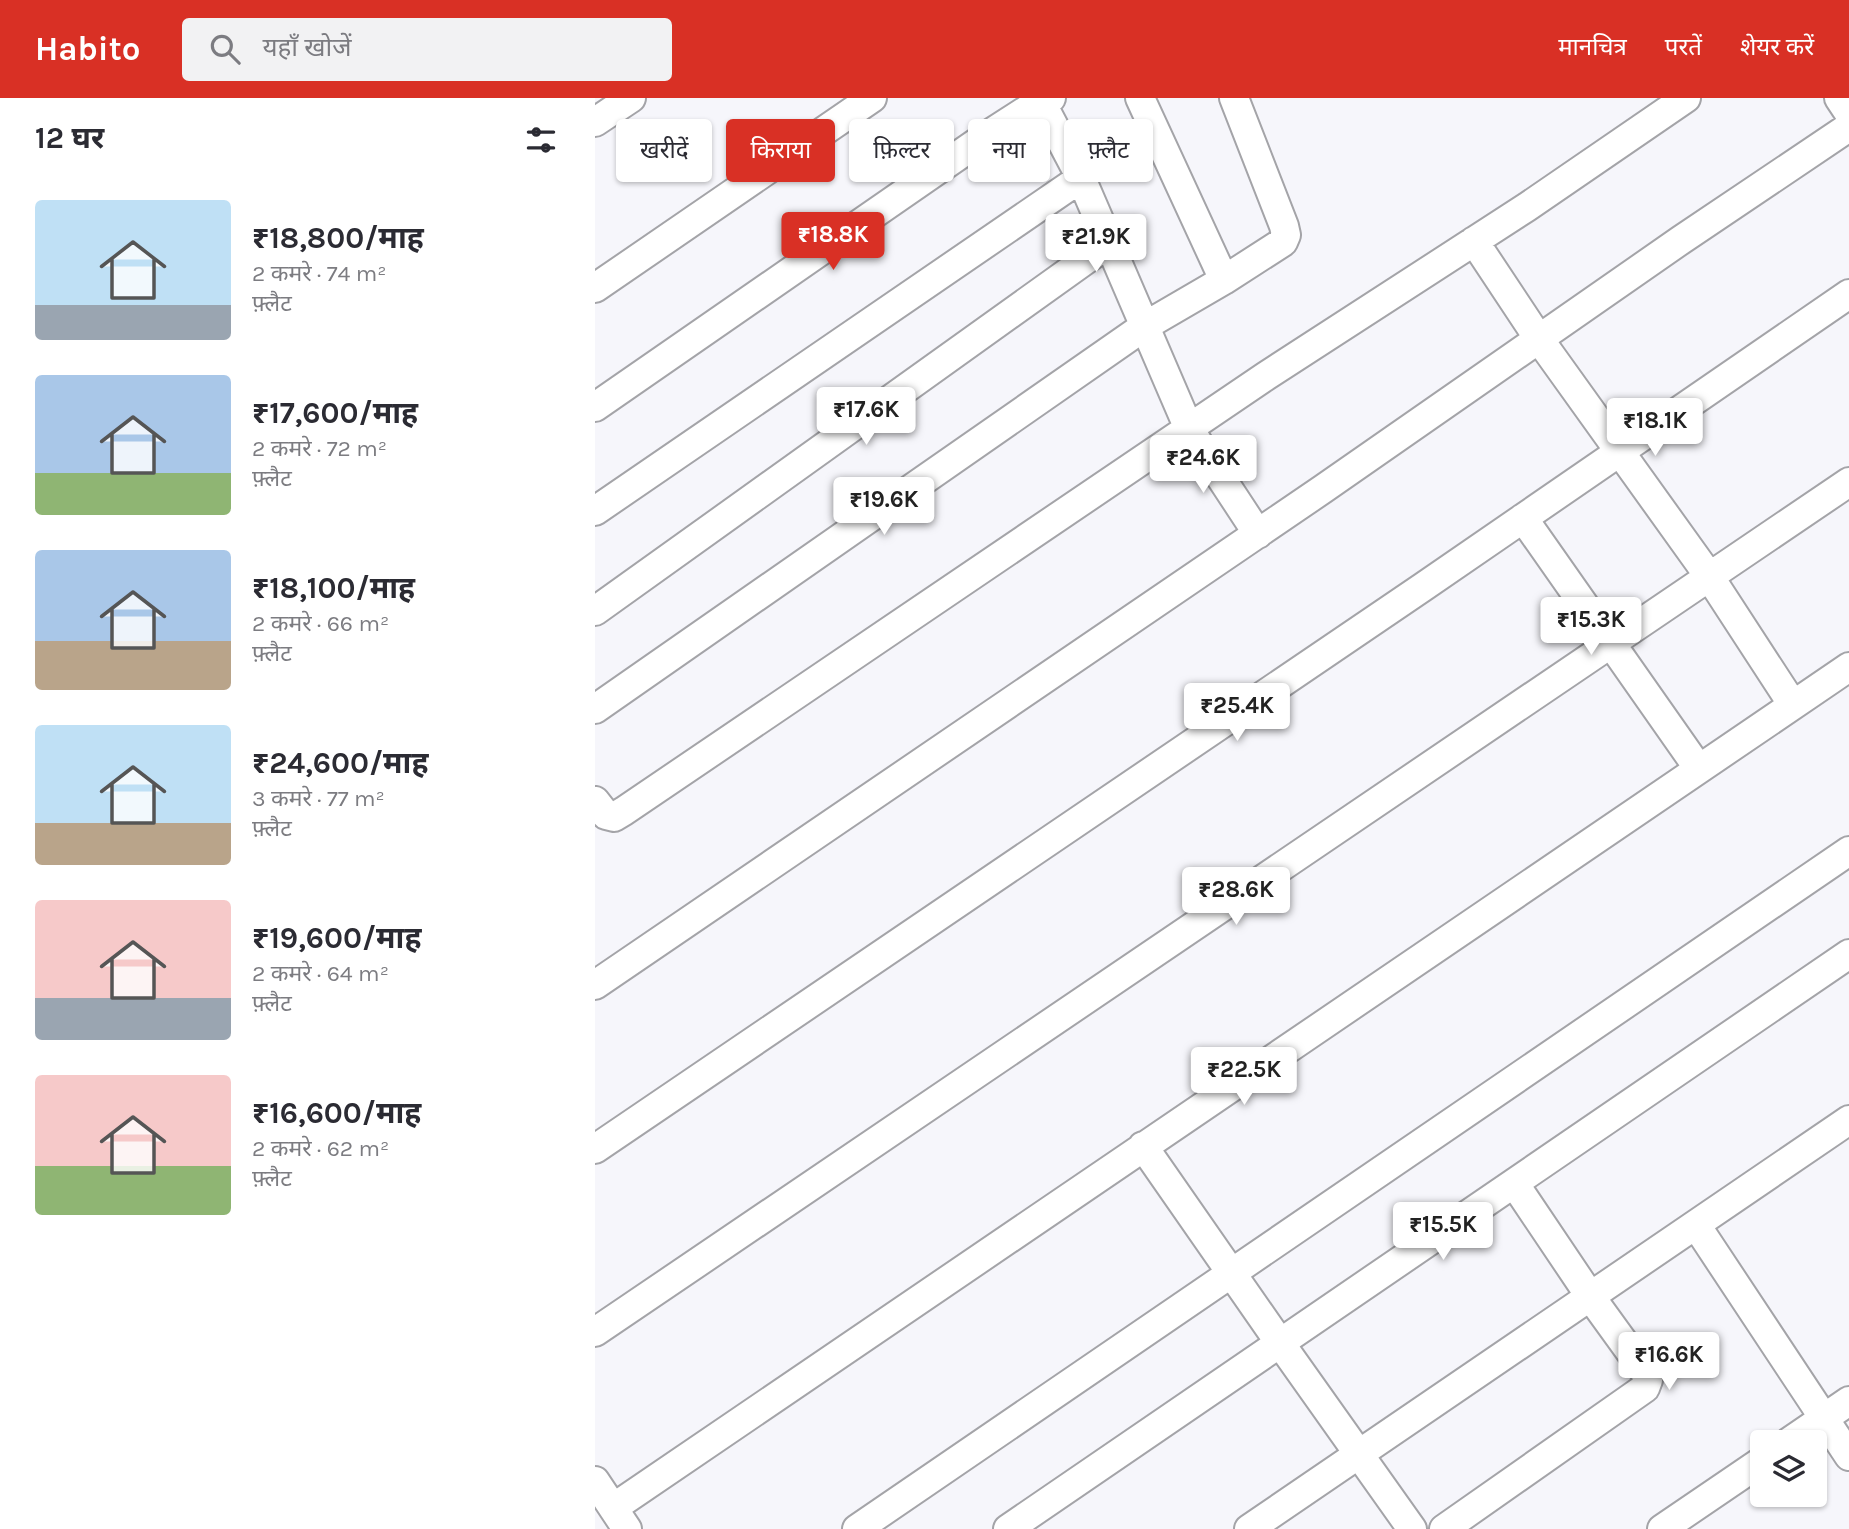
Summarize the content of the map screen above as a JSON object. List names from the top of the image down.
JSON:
{
  "page": {
    "header": "Habito",
    "search": "यहाँ खोजें",
    "nav": ["मानचित्र", "परतें", "शेयर करें"],
    "heading": "12 घर",
    "chip": [
      "खरीदें",
      "किराया",
      "फ़िल्टर",
      "नया",
      "फ़्लैट"
    ],
    "list": [
      {
        "name": "₹18,800/माह",
        "note": "2 कमरे · 74 m² · फ़्लैट"
      },
      {
        "name": "₹17,600/माह",
        "note": "2 कमरे · 72 m² · फ़्लैट"
      },
      {
        "name": "₹18,100/माह",
        "note": "2 कमरे · 66 m² · फ़्लैट"
      },
      {
        "name": "₹24,600/माह",
        "note": "3 कमरे · 77 m² · फ़्लैट"
      },
      {
        "name": "₹19,600/माह",
        "note": "2 कमरे · 64 m² · फ़्लैट"
      },
      {
        "name": "₹16,600/माह",
        "note": "2 कमरे · 62 m² · फ़्लैट"
      }
    ],
    "price": [
      "₹18.8K",
      "₹21.9K",
      "₹17.6K",
      "₹18.1K",
      "₹24.6K",
      "₹19.6K",
      "₹15.3K",
      "₹25.4K",
      "₹28.6K",
      "₹22.5K",
      "₹15.5K",
      "₹16.6K"
    ]
  }
}
